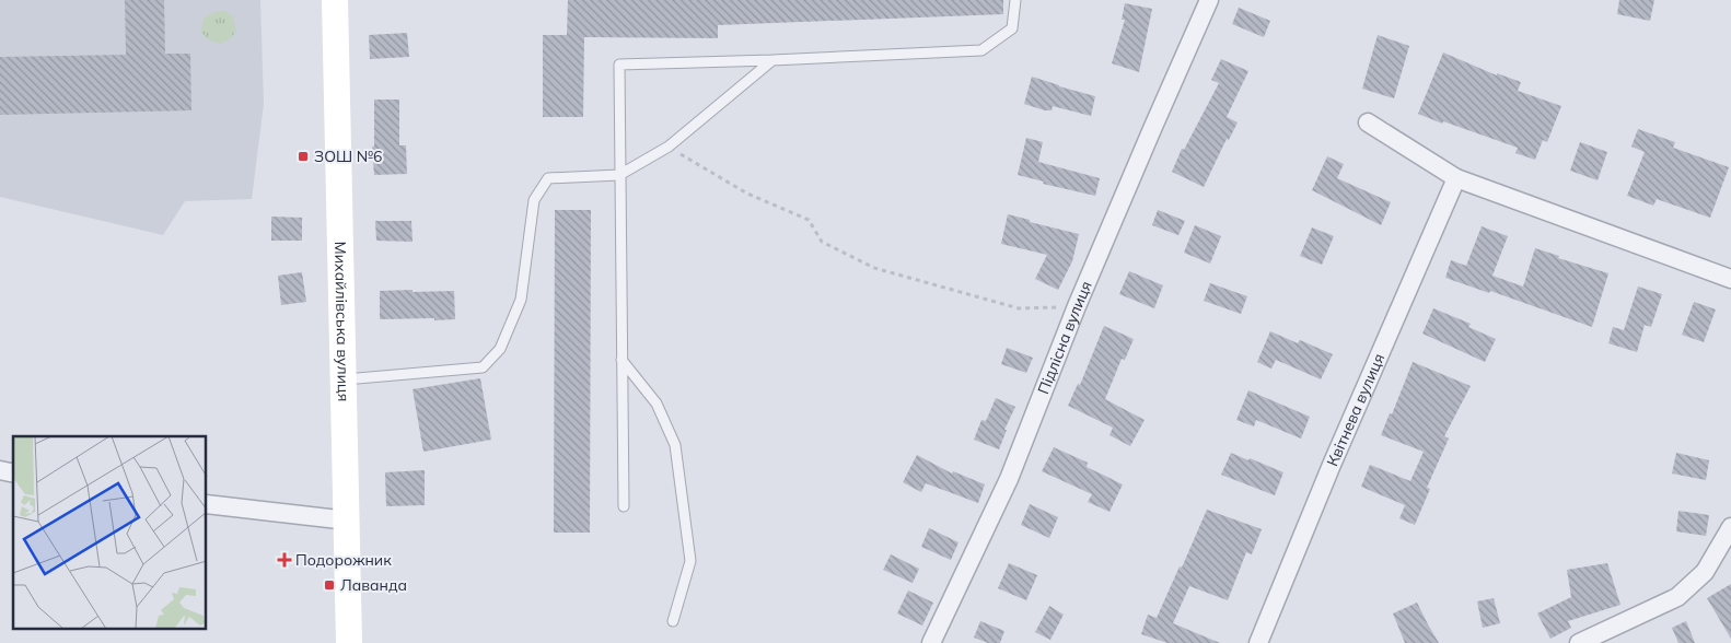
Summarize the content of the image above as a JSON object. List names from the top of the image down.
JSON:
{
  "streets": {
    "main road": ["Михайлівська вулиця"],
    "street": ["Підлісна вулиця", "Квітнева вулиця"]
  },
  "places": {
    "transit": ["ЗОШ №6", "Лаванда"],
    "health": ["Подорожник"]
  }
}
